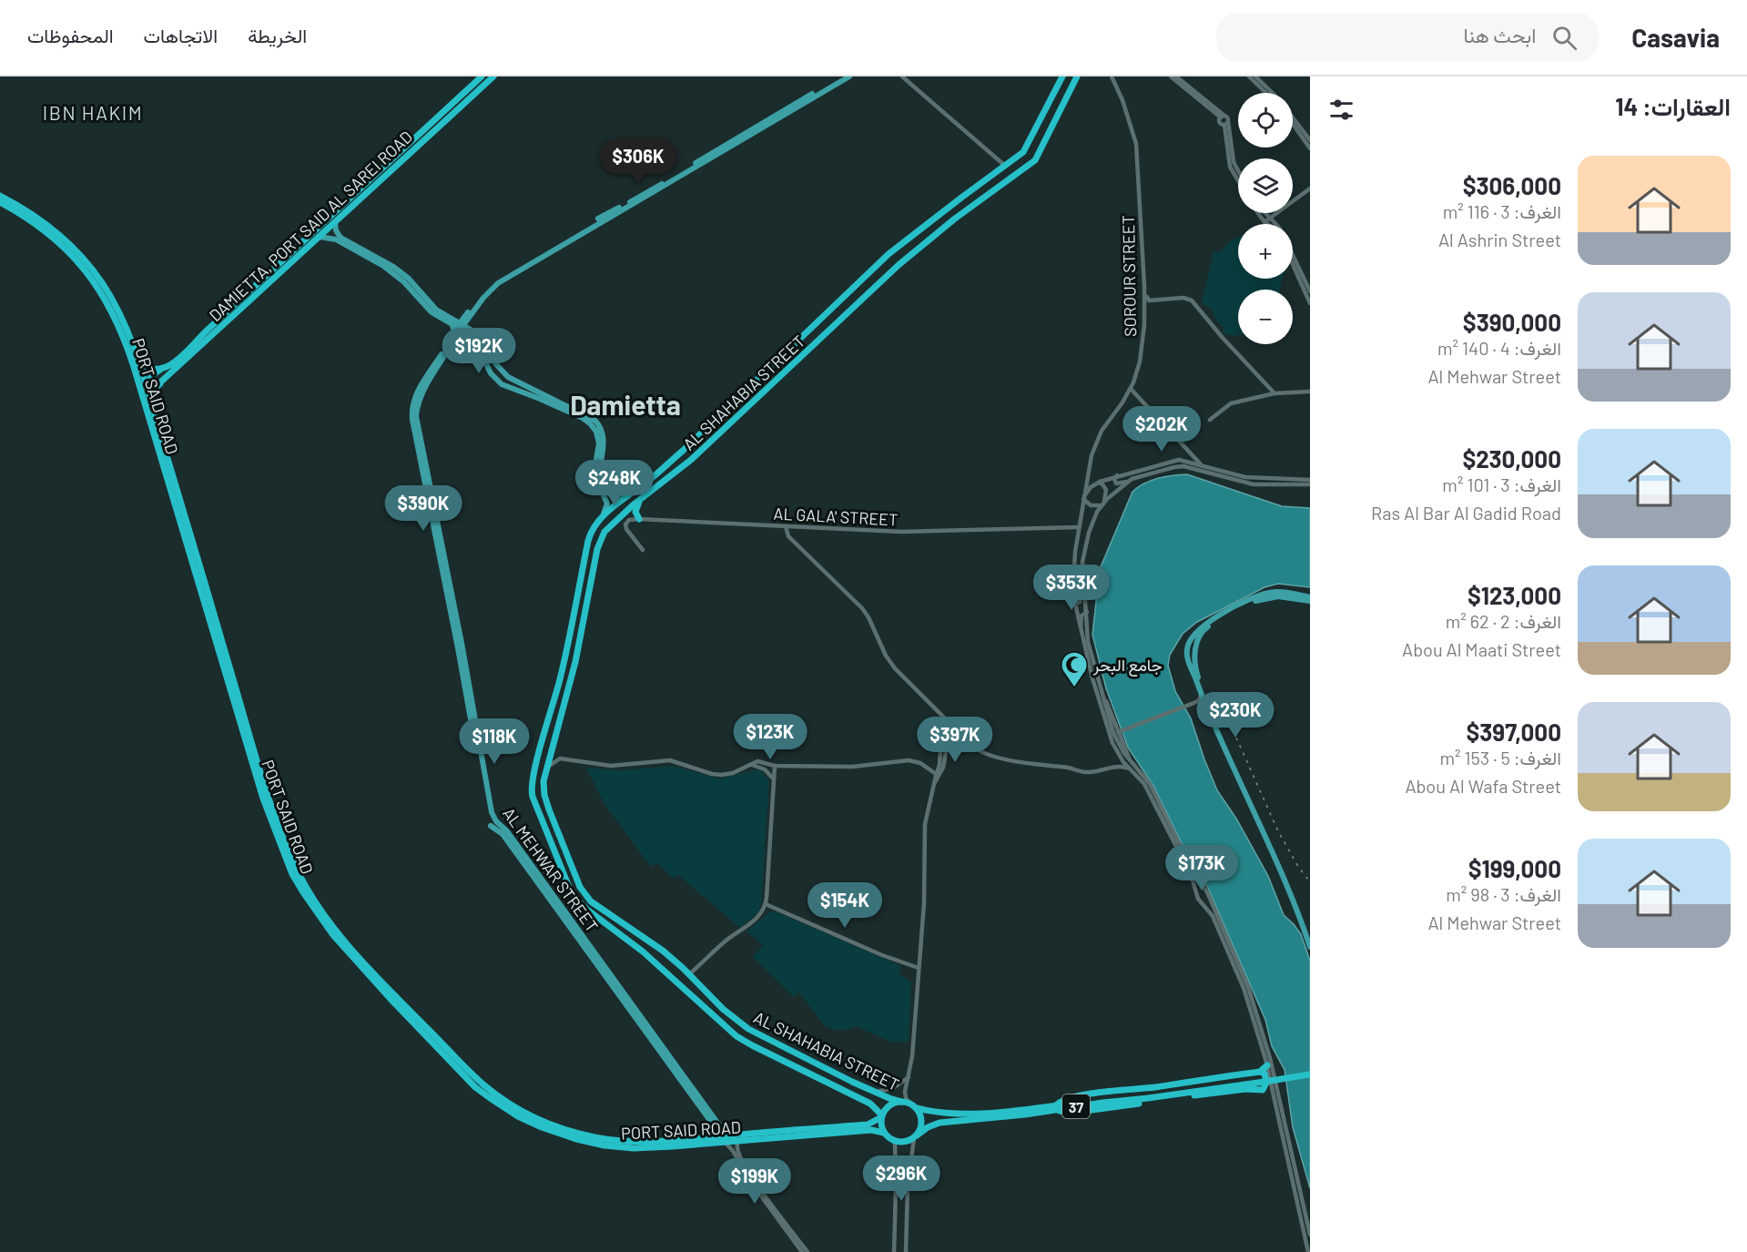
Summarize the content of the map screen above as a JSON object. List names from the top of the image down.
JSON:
{
  "streets": {
    "highway": [
      "DAMIETTA, PORT SAID AL SAREI ROAD",
      "AL SHAHABIA STREET",
      "PORT SAID ROAD",
      "37"
    ],
    "main road": ["AL MEHWAR STREET"],
    "street": ["SOROUR STREET", "AL GALA' STREET"]
  },
  "crossings": [
    ["DAMIETTA, PORT SAID AL SAREI ROAD", "PORT SAID ROAD"],
    ["SOROUR STREET", "AL GALA' STREET"],
    ["AL SHAHABIA STREET", "PORT SAID ROAD"],
    ["AL SHAHABIA STREET", "37"],
    ["PORT SAID ROAD", "AL MEHWAR STREET"],
    ["PORT SAID ROAD", "37"]
  ],
  "districts": ["IBN HAKIM", "Damietta"],
  "places": {
    "mosque": ["جامع البحر"]
  },
  "page": {
    "header": "Casavia",
    "search": "ابحث هنا",
    "nav": ["الخريطة", "الاتجاهات", "المحفوظات"],
    "heading": "العقارات: 14",
    "map_buttons": ["+", "−"],
    "price": [
      "$306K",
      "$192K",
      "$202K",
      "$248K",
      "$390K",
      "$353K",
      "$230K",
      "$123K",
      "$397K",
      "$118K",
      "$173K",
      "$154K",
      "$296K",
      "$199K"
    ],
    "list": [
      {
        "name": "$306,000",
        "note": "الغرف: 3 · 116 m² · Al Ashrin Street"
      },
      {
        "name": "$390,000",
        "note": "الغرف: 4 · 140 m² · Al Mehwar Street"
      },
      {
        "name": "$230,000",
        "note": "الغرف: 3 · 101 m² · Ras Al Bar Al Gadid Road"
      },
      {
        "name": "$123,000",
        "note": "الغرف: 2 · 62 m² · Abou Al Maati Street"
      },
      {
        "name": "$397,000",
        "note": "الغرف: 5 · 153 m² · Abou Al Wafa Street"
      },
      {
        "name": "$199,000",
        "note": "الغرف: 3 · 98 m² · Al Mehwar Street"
      }
    ]
  }
}
